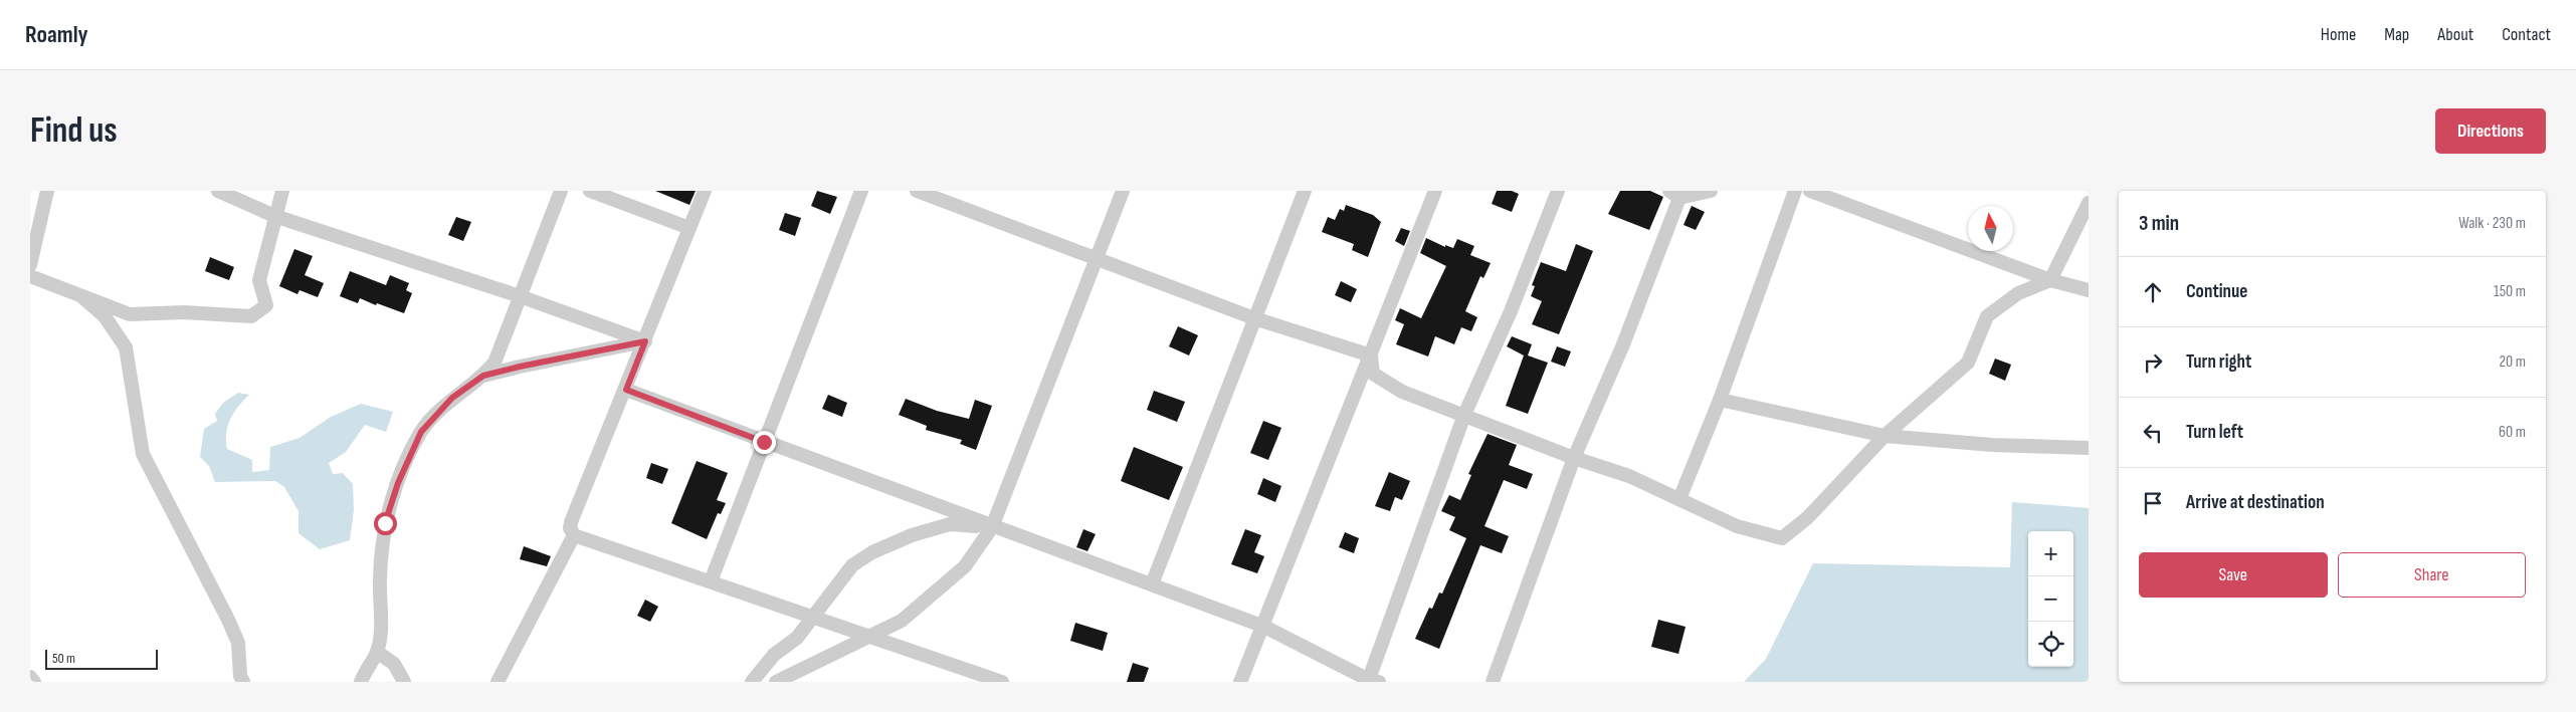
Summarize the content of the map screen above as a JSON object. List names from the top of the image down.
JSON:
{
  "scale_bar": "50 m",
  "north": "top",
  "page": {
    "header": "Roamly",
    "nav": [
      "Home",
      "Map",
      "About",
      "Contact"
    ],
    "buttons": [
      "Directions",
      ["Save", "Share"]
    ],
    "title": "Find us",
    "heading": ["3 min", "Walk · 230 m"],
    "list": [
      ["Continue", "150 m"],
      ["Turn right", "20 m"],
      ["Turn left", "60 m"],
      "Arrive at destination"
    ],
    "map_buttons": ["+", "−"],
    "scale": "50 m"
  }
}
